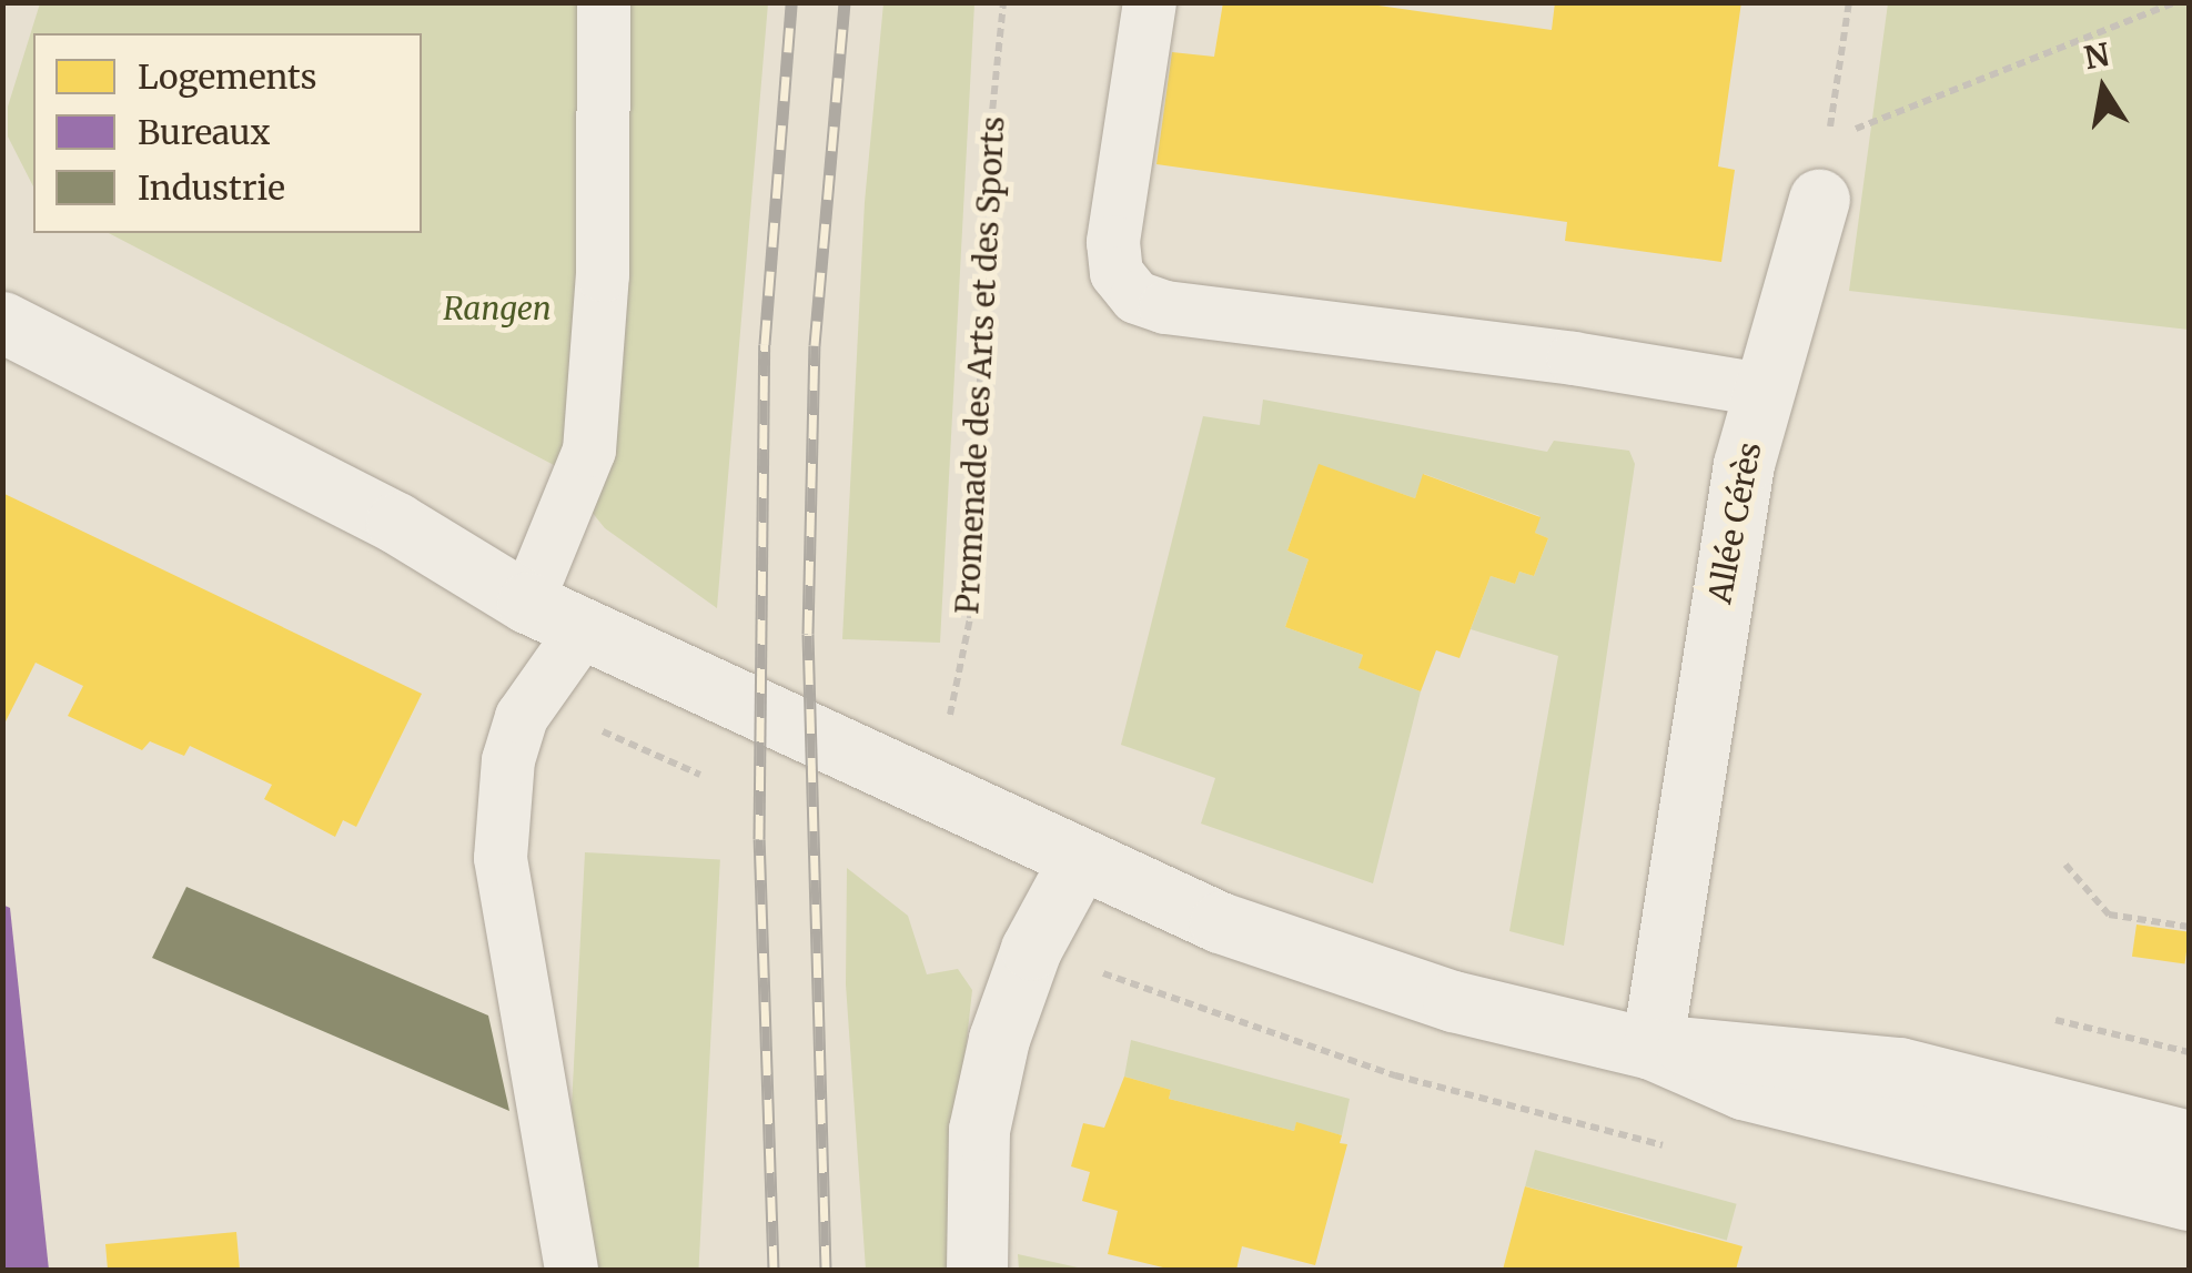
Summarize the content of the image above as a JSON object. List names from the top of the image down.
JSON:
{
  "streets": {
    "main road": ["Allée Cérès"],
    "path": ["Promenade des Arts et des Sports"]
  },
  "parks": ["Rangen"],
  "legend": ["Logements", "Bureaux", "Industrie"],
  "north": "top"
}
